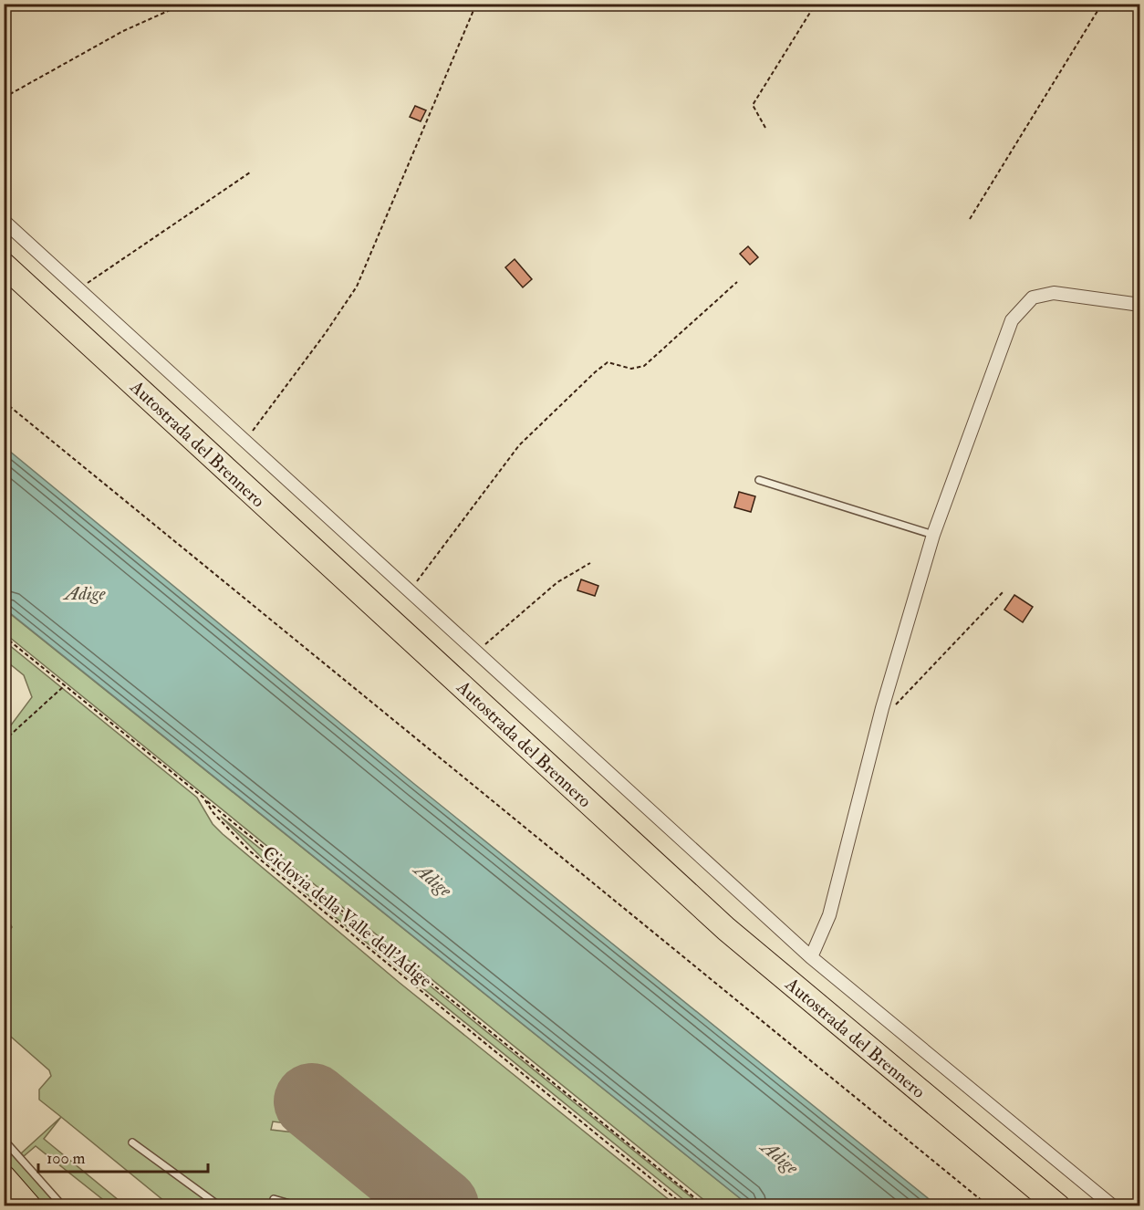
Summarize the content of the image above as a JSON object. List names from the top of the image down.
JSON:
{
  "streets": {
    "highway": ["Autostrada del Brennero"],
    "path": ["Ciclovia della Valle dell'Adige"]
  },
  "water": ["Adige"],
  "scale_bar": "100 m"
}
